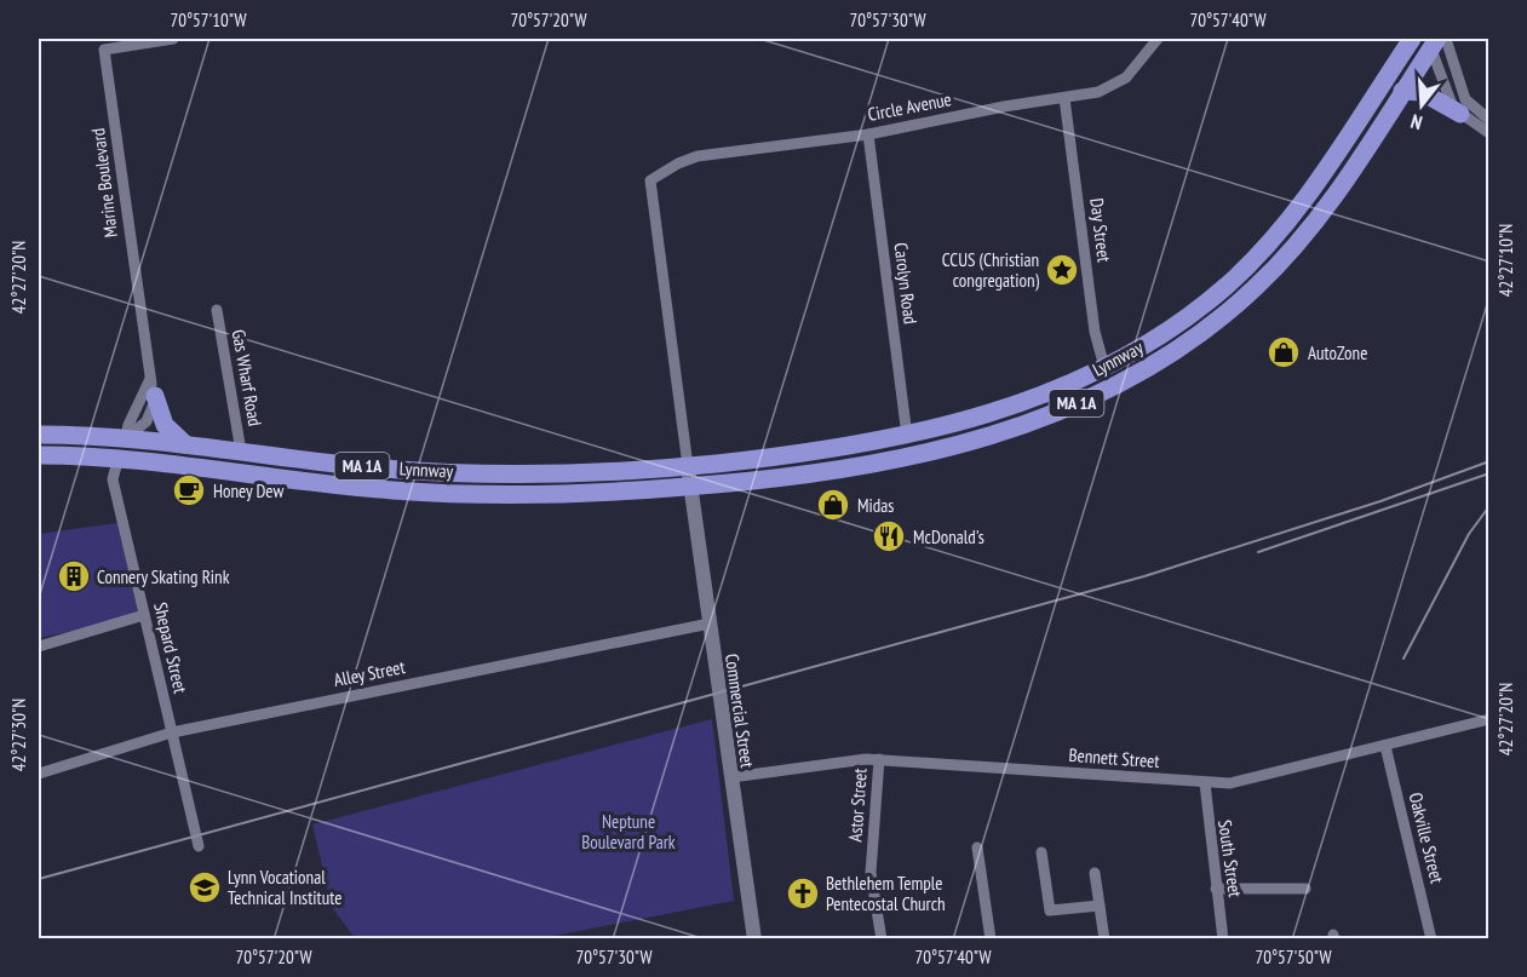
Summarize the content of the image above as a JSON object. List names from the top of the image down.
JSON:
{
  "streets": {
    "highway": ["Lynnway", "MA 1A"],
    "main road": ["Commercial Street"],
    "street": [
      "Circle Avenue",
      "Marine Boulevard",
      "Day Street",
      "Carolyn Road",
      "Gas Wharf Road",
      "Shepard Street",
      "Alley Street",
      "Bennett Street",
      "Astor Street",
      "Oakville Street",
      "South Street"
    ]
  },
  "crossings": [
    ["Circle Avenue", "Day Street"],
    ["Circle Avenue", "Carolyn Road"],
    ["Circle Avenue", "Lynnway"],
    ["Day Street", "Lynnway"],
    ["Carolyn Road", "Lynnway"],
    ["Lynnway", "Gas Wharf Road"],
    ["Lynnway", "Shepard Street"],
    ["Lynnway", "Commercial Street"],
    ["Shepard Street", "Alley Street"],
    ["Alley Street", "Commercial Street"],
    ["Commercial Street", "Bennett Street"],
    ["Bennett Street", "Astor Street"],
    ["Bennett Street", "Oakville Street"],
    ["Bennett Street", "South Street"]
  ],
  "parks": ["Neptune Boulevard Park"],
  "places": {
    "place": ["CCUS (Christian congregation)"],
    "shop": ["AutoZone", "Midas"],
    "cafe": ["Honey Dew"],
    "restaurant": ["McDonald's"],
    "building": ["Connery Skating Rink"],
    "school or university": ["Lynn Vocational Technical Institute"],
    "church": ["Bethlehem Temple Pentecostal Church"]
  },
  "north": "bottom",
  "coordinates": [
    "70°57'10\"W",
    "70°57'20\"W",
    "70°57'30\"W",
    "70°57'40\"W",
    "42°27'10\"N",
    "42°27'20\"N",
    "42°27'30\"N",
    "70°57'50\"W"
  ]
}
